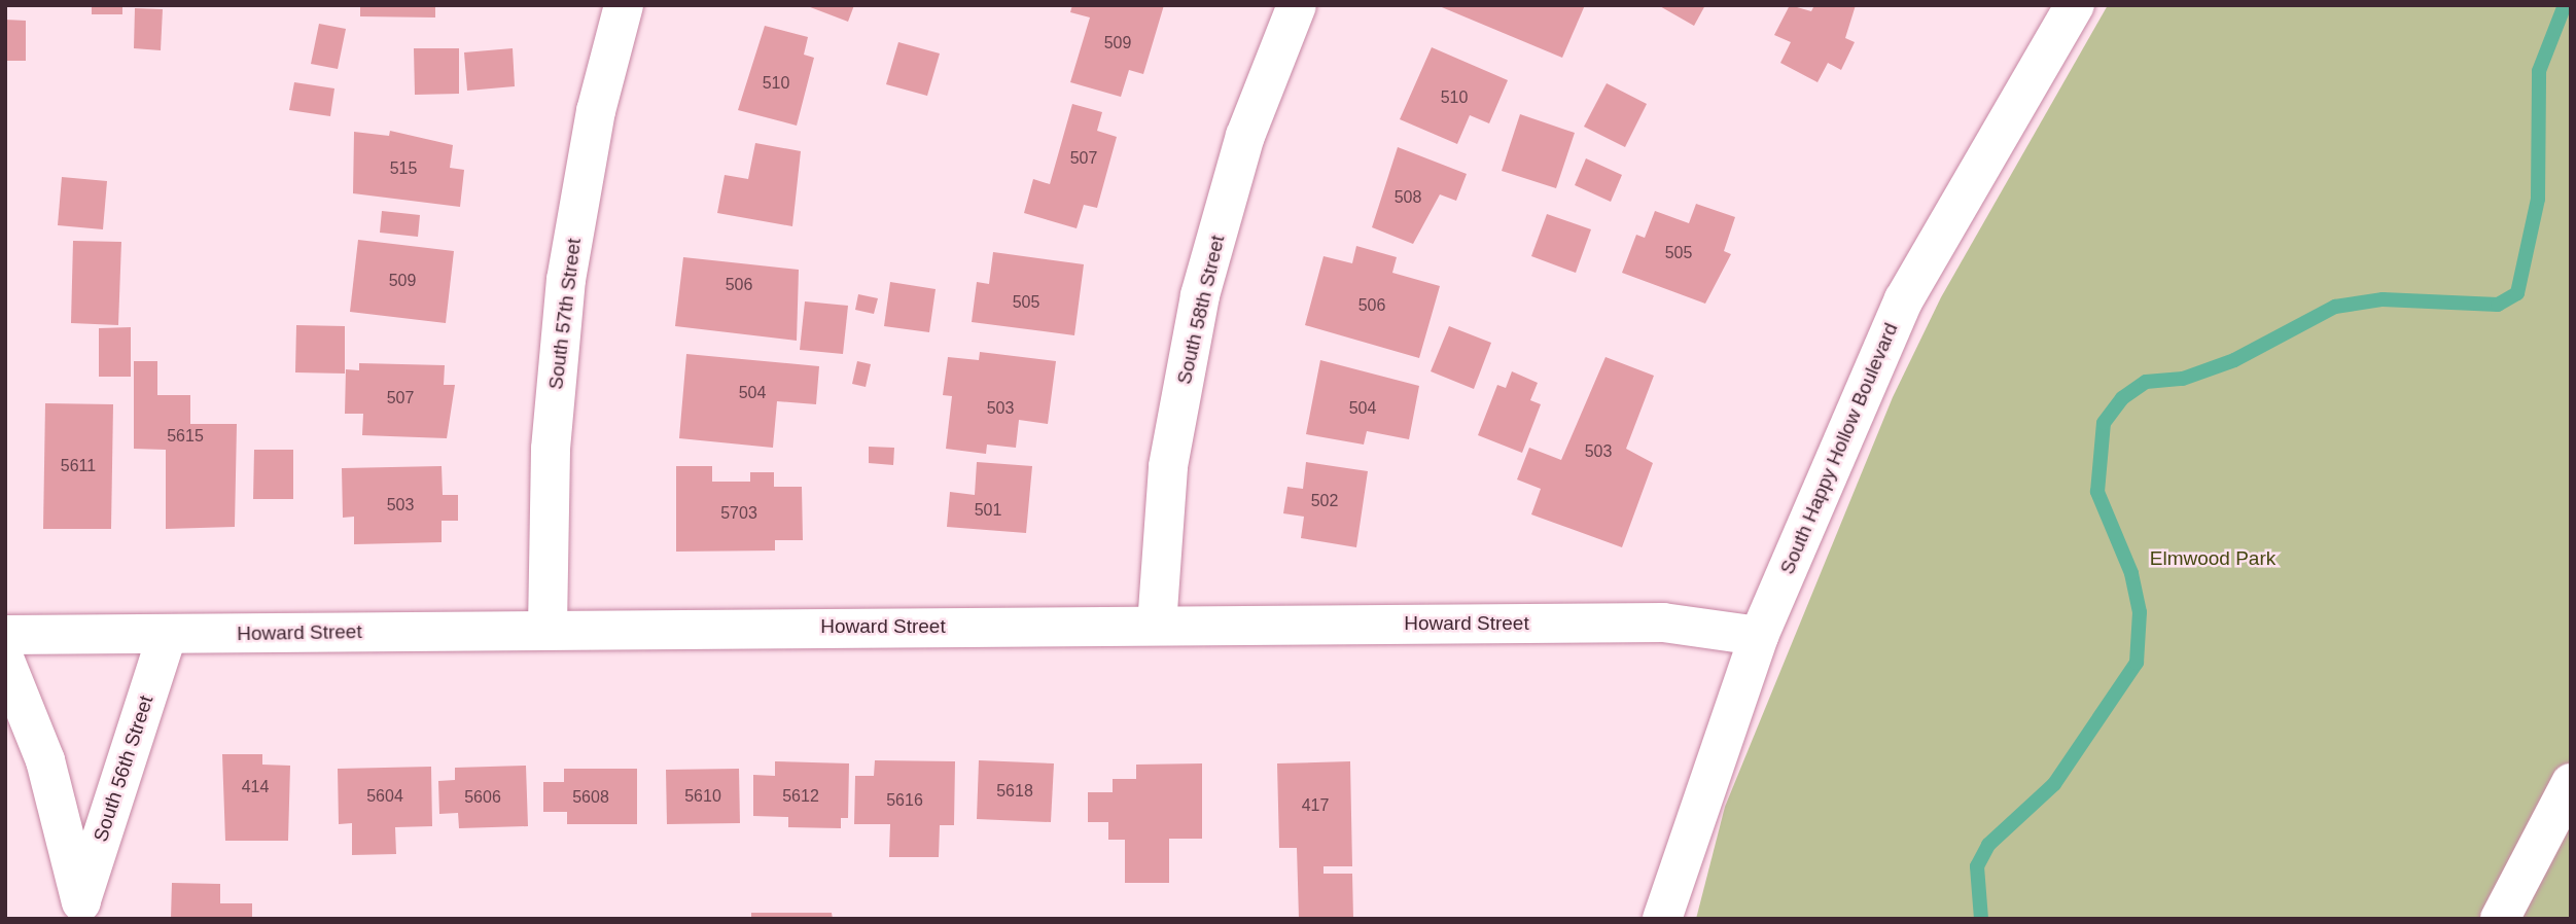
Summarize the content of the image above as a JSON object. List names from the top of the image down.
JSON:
{
  "streets": {
    "street": [
      "South 58th Street",
      "South 57th Street",
      "South Happy Hollow Boulevard",
      "Howard Street",
      "South 56th Street"
    ]
  },
  "crossings": [
    ["South 58th Street", "Howard Street"],
    ["South 57th Street", "Howard Street"],
    ["South Happy Hollow Boulevard", "Howard Street"],
    ["Howard Street", "South 56th Street"]
  ],
  "parks": ["Elmwood Park"],
  "house_numbers": [
    "509",
    "510",
    "510",
    "507",
    "515",
    "508",
    "505",
    "509",
    "506",
    "505",
    "506",
    "504",
    "507",
    "503",
    "504",
    "5615",
    "503",
    "5611",
    "502",
    "503",
    "501",
    "5703",
    "414",
    "5618",
    "5604",
    "5610",
    "5612",
    "5606",
    "5608",
    "5616",
    "417"
  ]
}
